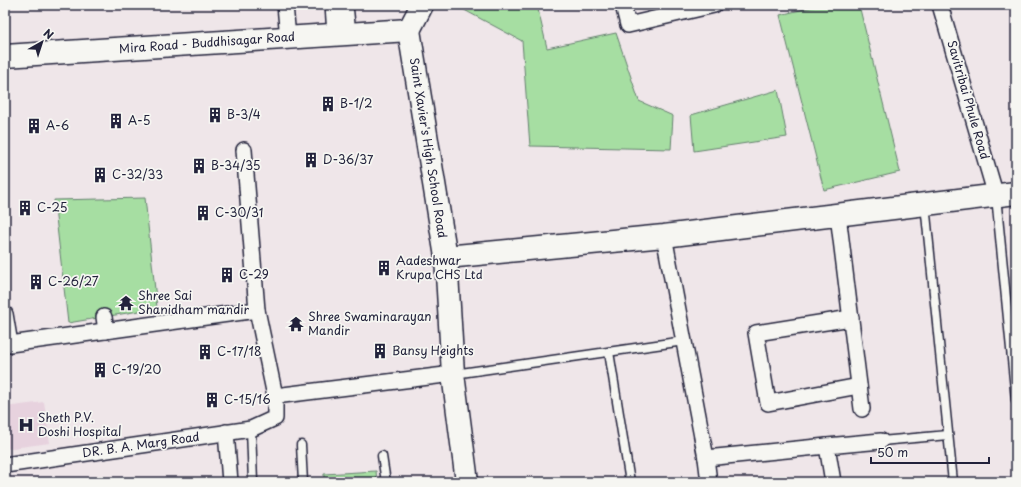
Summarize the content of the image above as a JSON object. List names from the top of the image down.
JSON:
{
  "streets": {
    "street": [
      "Mira Road - Buddhisagar Road",
      "Savitribai Phule Road",
      "Saint Xavier's High School Road",
      "DR. B. A. Marg Road"
    ]
  },
  "crossings": [
    ["Mira Road - Buddhisagar Road", "Saint Xavier's High School Road"]
  ],
  "places": {
    "building": [
      "B-1/2",
      "B-3/4",
      "A-5",
      "A-6",
      "D-36/37",
      "B-34/35",
      "C-32/33",
      "C-25",
      "C-30/31",
      "Aadeshwar Krupa CHS Ltd",
      "C-29",
      "C-26/27",
      "Bansy Heights",
      "C-17/18",
      "C-19/20",
      "C-15/16"
    ],
    "temple": ["Shree Sai Shanidham mandir", "Shree Swaminarayan Mandir"],
    "hospital": ["Sheth P.V. Doshi Hospital"]
  },
  "scale_bar": "50 m",
  "north": "top right"
}
